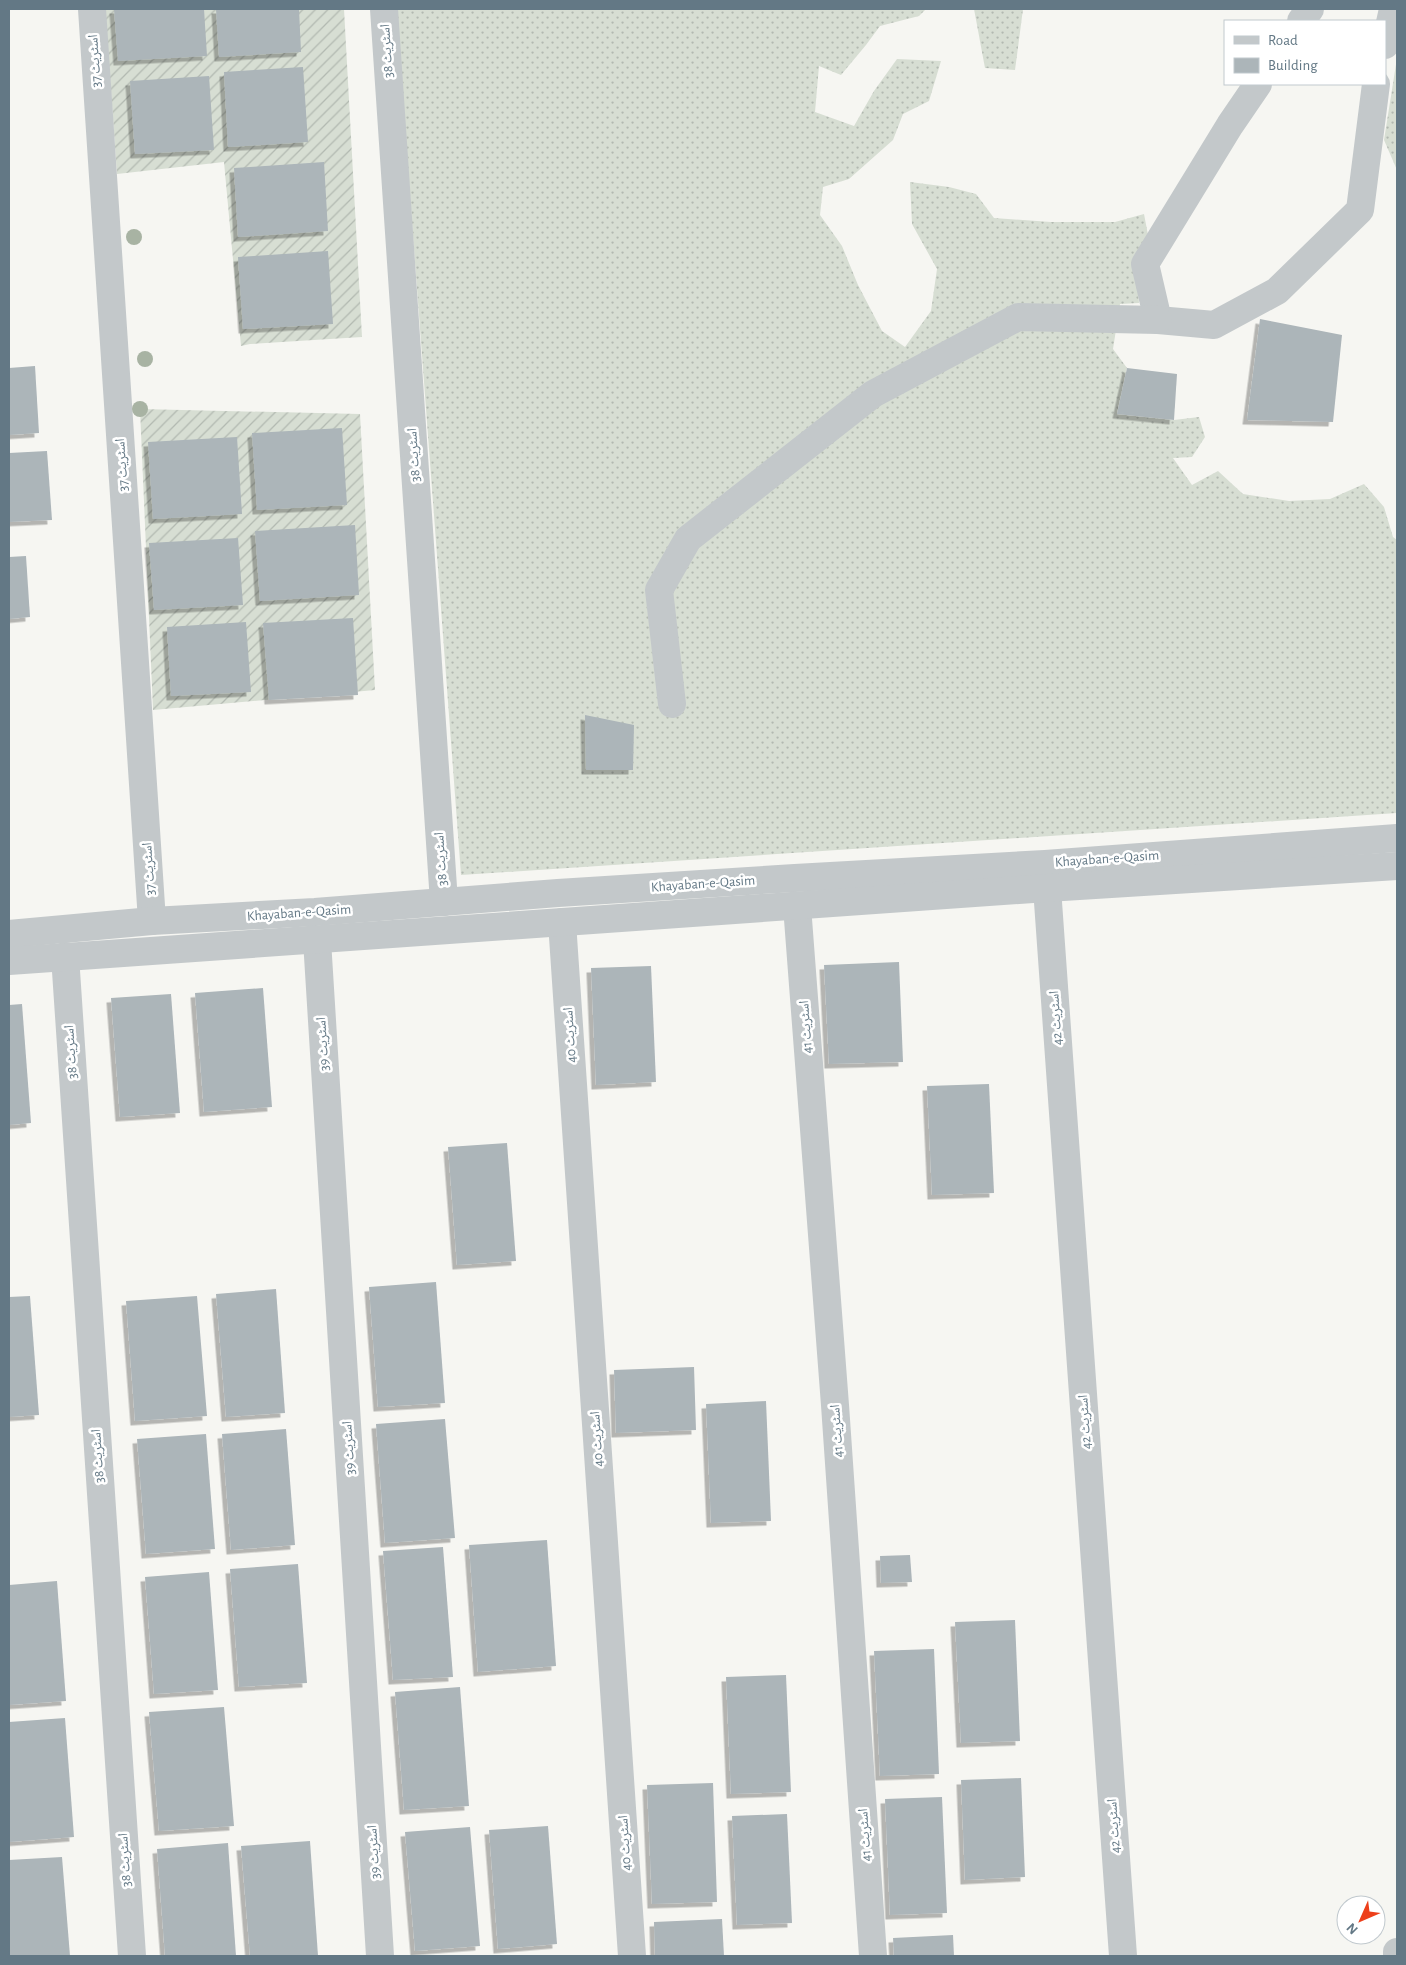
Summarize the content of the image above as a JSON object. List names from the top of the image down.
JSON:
{
  "streets": {
    "street": [
      "اسٹریٹ 38",
      "اسٹریٹ 37",
      "Khayaban-e-Qasim",
      "اسٹریٹ 42",
      "اسٹریٹ 41",
      "اسٹریٹ 40",
      "اسٹریٹ 39"
    ]
  },
  "crossings": [
    ["اسٹریٹ 38", "Khayaban-e-Qasim"],
    ["اسٹریٹ 37", "Khayaban-e-Qasim"],
    ["Khayaban-e-Qasim", "اسٹریٹ 42"],
    ["Khayaban-e-Qasim", "اسٹریٹ 41"],
    ["Khayaban-e-Qasim", "اسٹریٹ 40"],
    ["Khayaban-e-Qasim", "اسٹریٹ 39"]
  ],
  "legend": ["Road", "Building"],
  "north": "bottom left"
}
